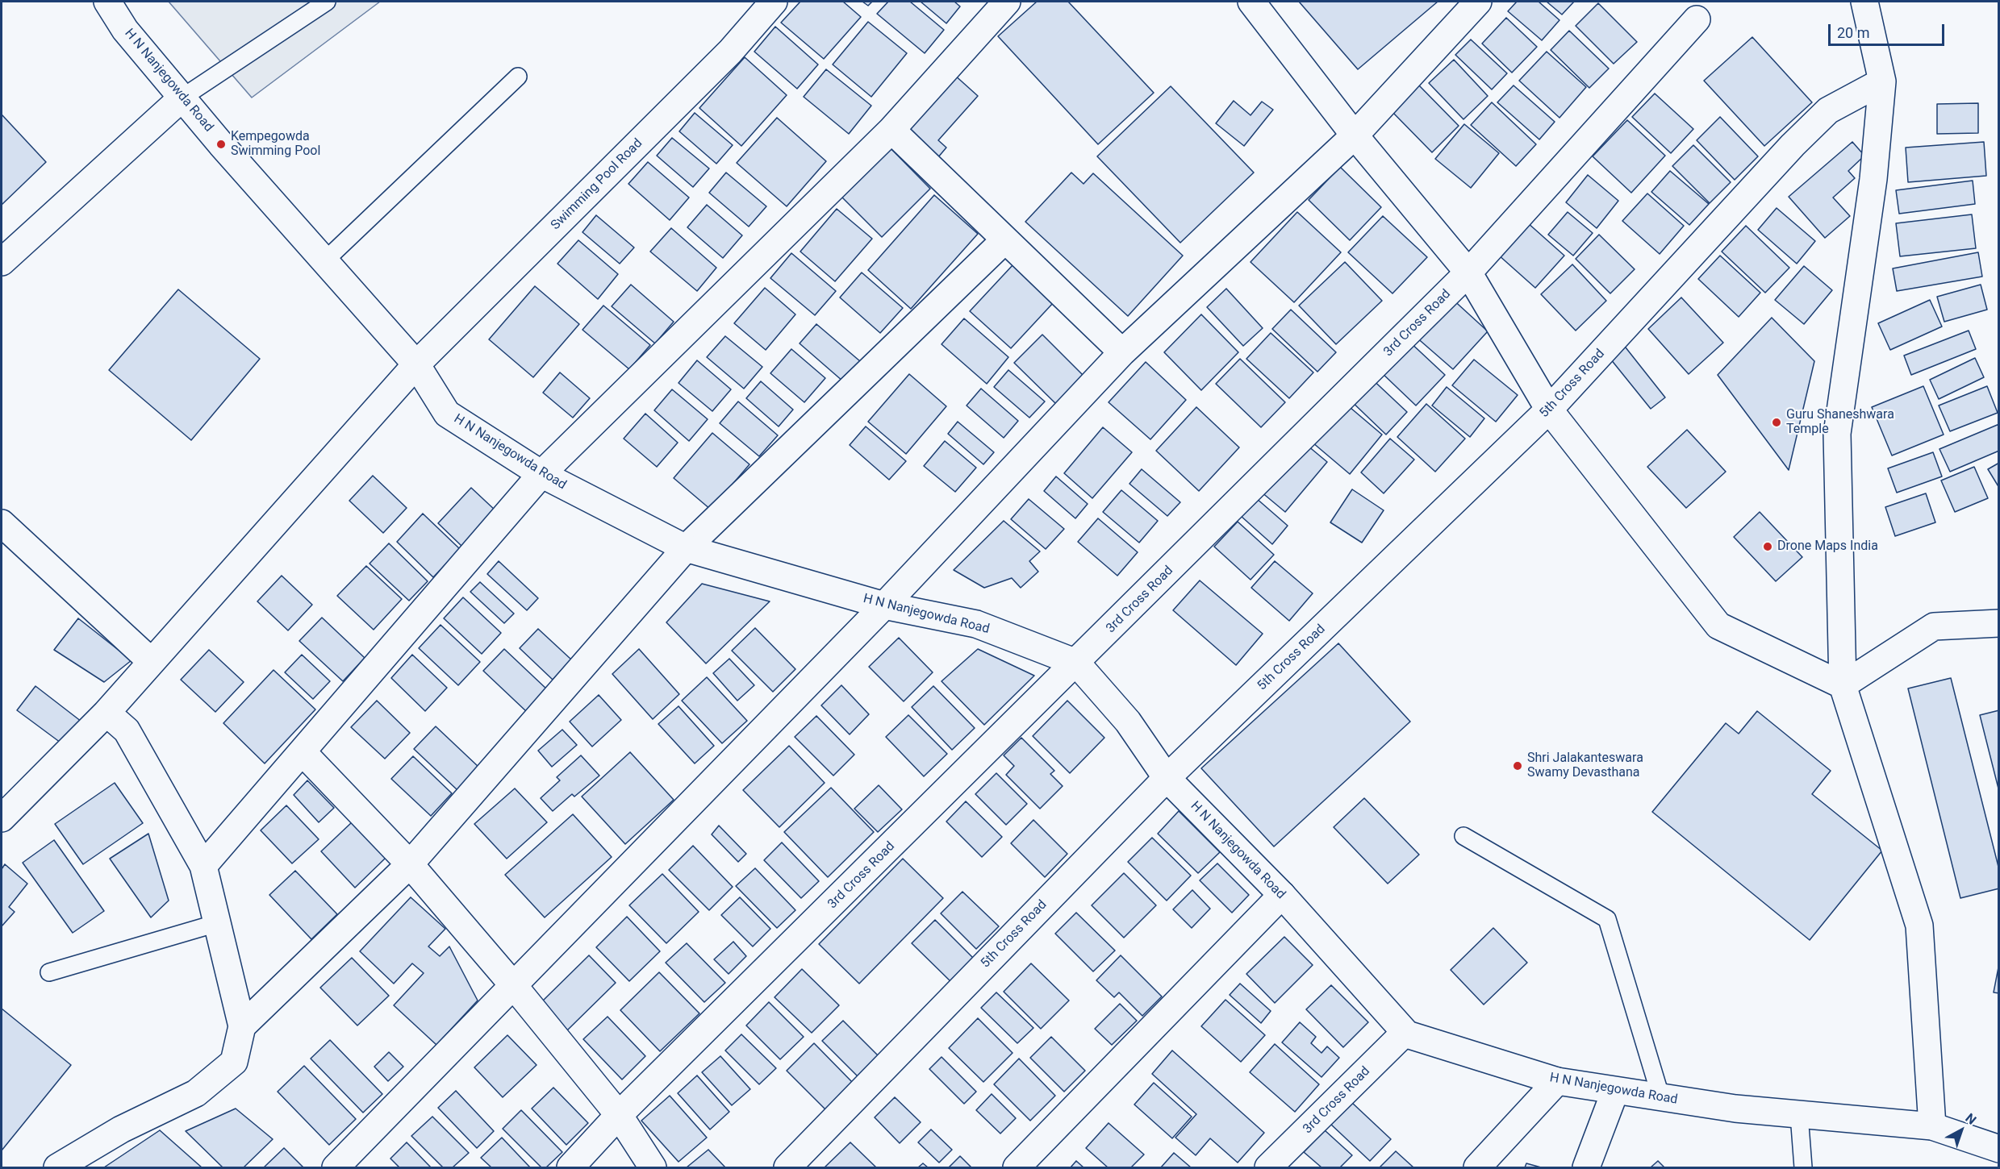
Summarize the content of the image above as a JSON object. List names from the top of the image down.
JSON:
{
  "streets": {
    "street": [
      "H N Nanjegowda Road",
      "Swimming Pool Road",
      "3rd Cross Road",
      "5th Cross Road"
    ]
  },
  "crossings": [
    ["H N Nanjegowda Road", "Swimming Pool Road"],
    ["H N Nanjegowda Road", "3rd Cross Road"],
    ["H N Nanjegowda Road", "5th Cross Road"]
  ],
  "places": [
    "Kempegowda Swimming Pool",
    "Guru Shaneshwara Temple",
    "Drone Maps India",
    "Shri Jalakanteswara Swamy Devasthana"
  ],
  "scale_bar": "20 m",
  "north": "top right"
}
